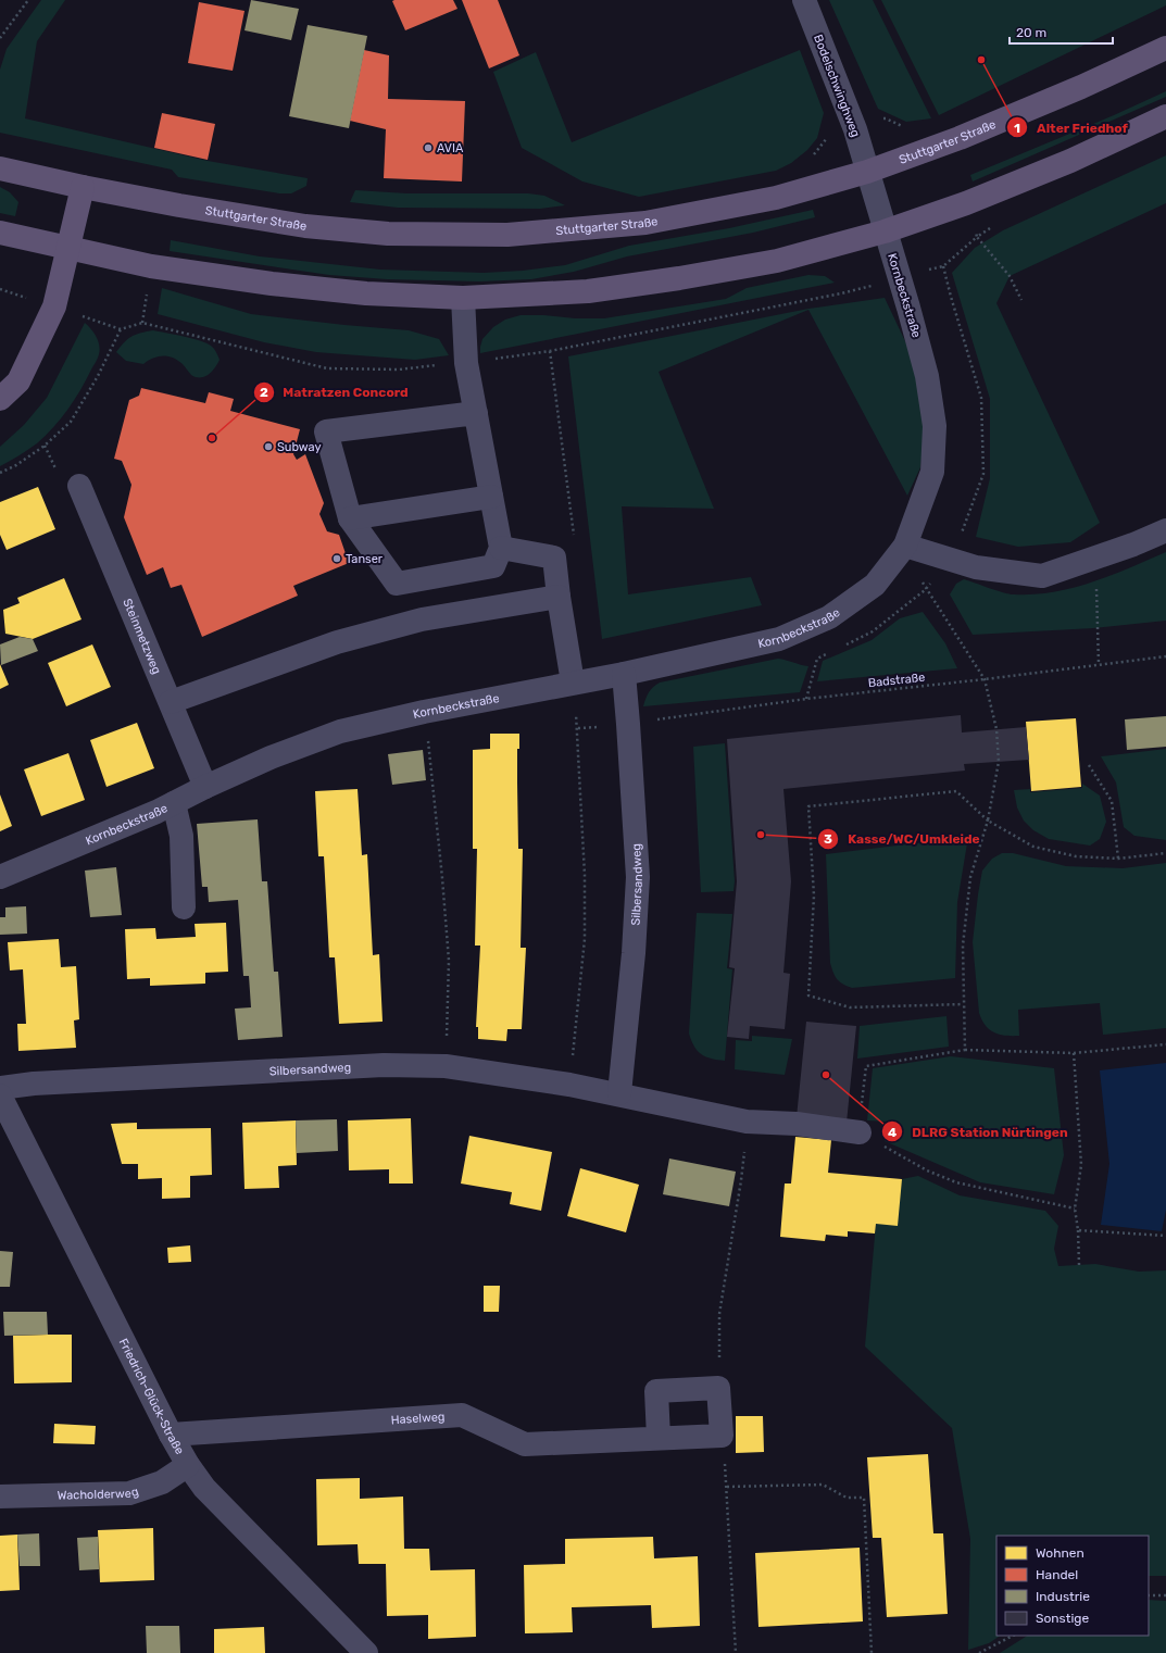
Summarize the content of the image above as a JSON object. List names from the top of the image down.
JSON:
{
  "streets": {
    "main road": ["Stuttgarter Straße"],
    "street": [
      "Bodelschwinghweg",
      "Kornbeckstraße",
      "Steinmetzweg",
      "Silbersandweg",
      "Friedrich-Glück-Straße",
      "Haselweg",
      "Wacholderweg"
    ],
    "path": ["Badstraße"]
  },
  "crossings": [
    ["Bodelschwinghweg", "Stuttgarter Straße"],
    ["Bodelschwinghweg", "Kornbeckstraße"],
    ["Stuttgarter Straße", "Kornbeckstraße"],
    ["Kornbeckstraße", "Steinmetzweg"],
    ["Kornbeckstraße", "Silbersandweg"],
    ["Badstraße", "Silbersandweg"],
    ["Friedrich-Glück-Straße", "Haselweg"],
    ["Friedrich-Glück-Straße", "Wacholderweg"]
  ],
  "places": [
    "Alter Friedhof",
    "AVIA",
    "Matratzen Concord",
    "Subway",
    "Tanser",
    "Kasse/WC/Umkleide",
    "DLRG Station Nürtingen"
  ],
  "legend": [
    "Wohnen",
    "Handel",
    "Industrie",
    "Sonstige"
  ],
  "scale_bar": "20 m"
}
